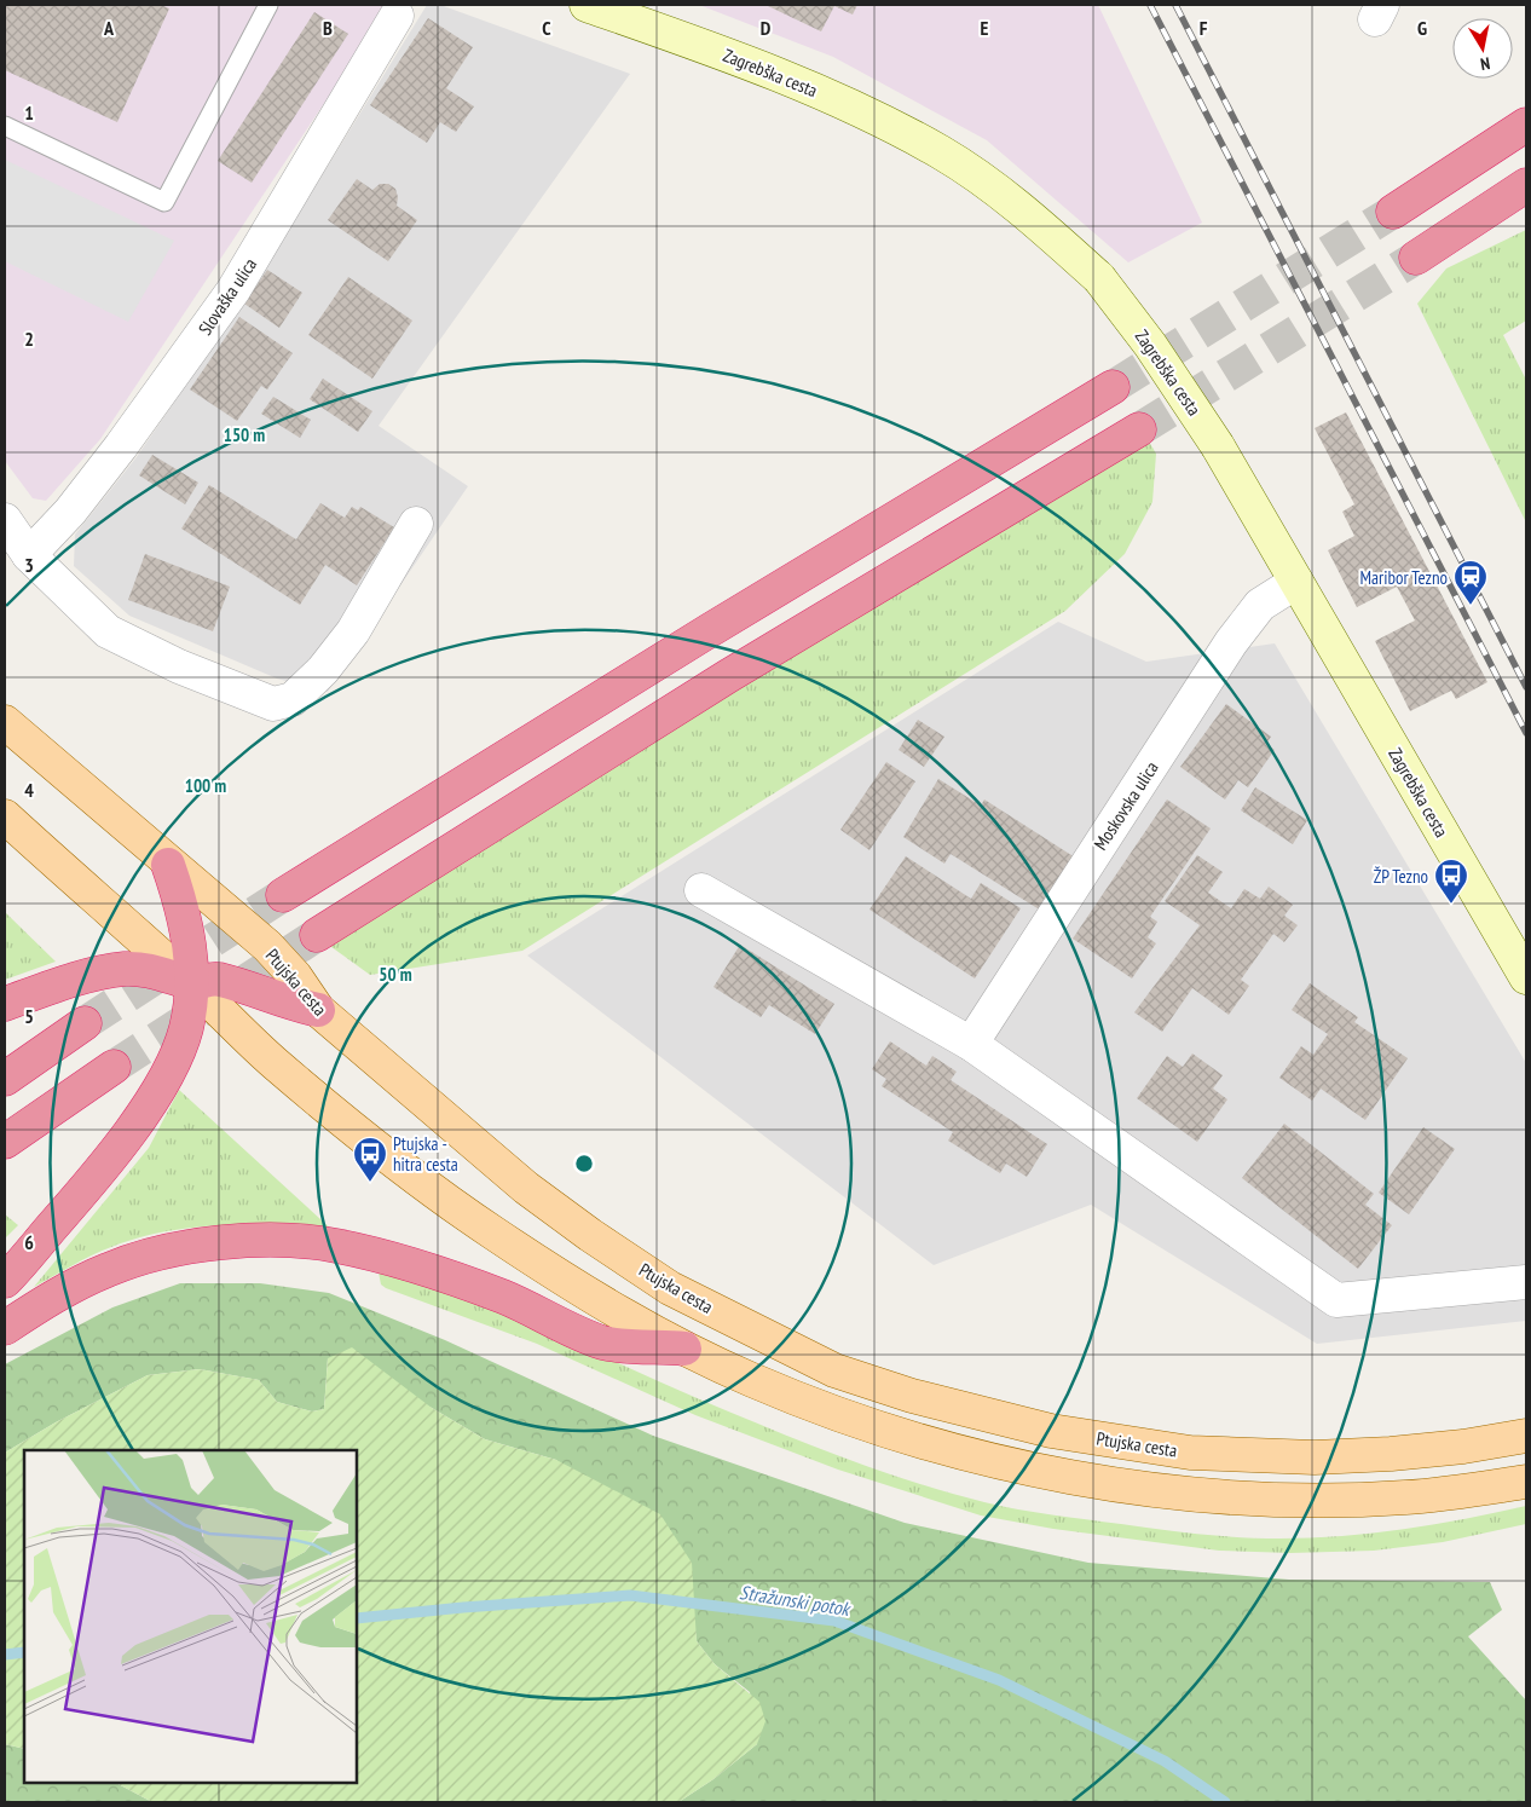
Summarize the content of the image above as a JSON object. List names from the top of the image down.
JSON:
{
  "streets": {
    "main road": ["Ptujska cesta"],
    "street": ["Zagrebška cesta", "Slovaška ulica", "Moskovska ulica"]
  },
  "crossings": [
    ["Zagrebška cesta", "Moskovska ulica"]
  ],
  "water": ["Stražunski potok"],
  "places": {
    "station": ["Maribor Tezno"],
    "bus stop": ["ŽP Tezno", "Ptujska - hitra cesta"]
  },
  "north": "bottom",
  "grid": {
    "columns": [
      "A",
      "B",
      "C",
      "D",
      "E",
      "F",
      "G"
    ],
    "rows": [
      "1",
      "2",
      "3",
      "4",
      "5",
      "6"
    ]
  },
  "rings": ["150 m", "100 m", "50 m"]
}
